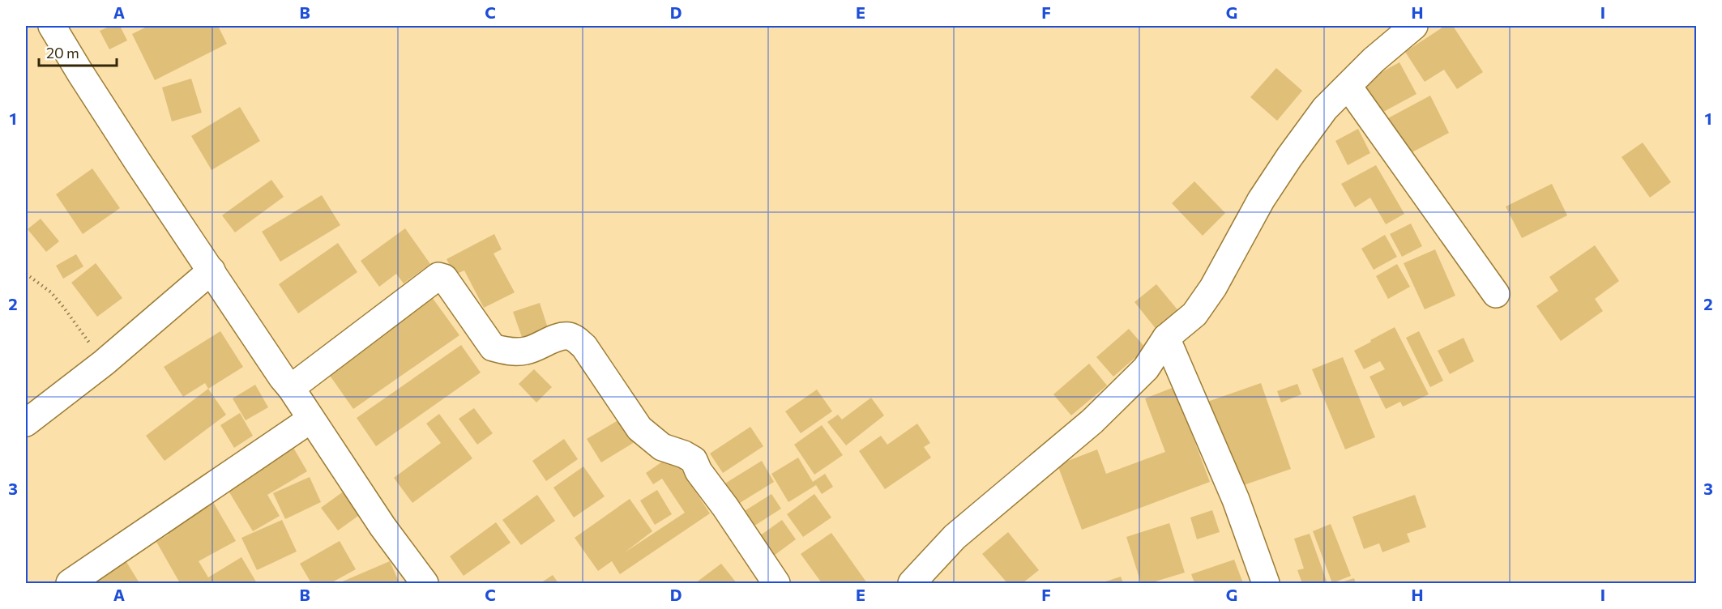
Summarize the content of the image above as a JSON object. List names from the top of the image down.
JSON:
{
  "scale_bar": "20 m",
  "grid": {
    "columns": [
      "A",
      "B",
      "C",
      "D",
      "E",
      "F",
      "G",
      "H",
      "I"
    ],
    "rows": ["1", "2", "3"]
  }
}
